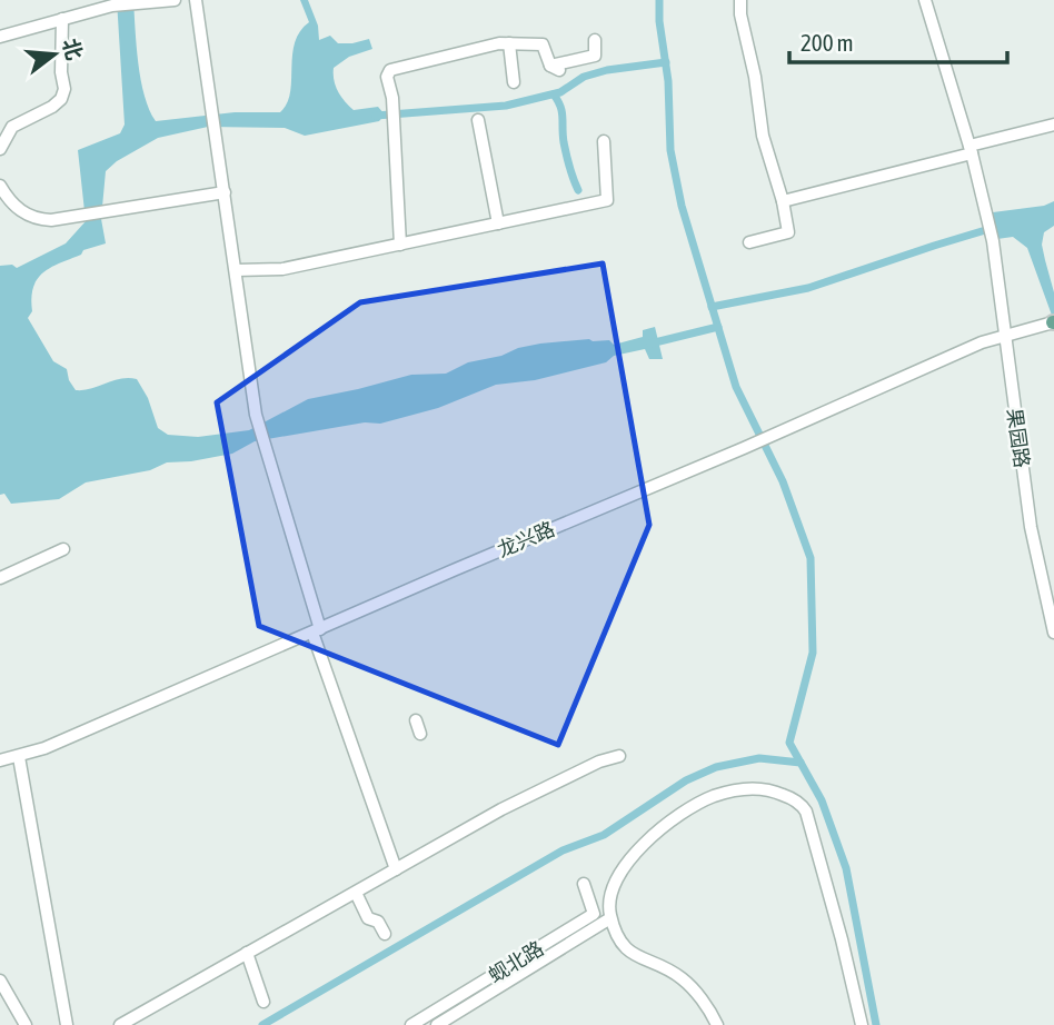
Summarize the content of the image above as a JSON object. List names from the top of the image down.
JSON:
{
  "streets": {
    "street": ["果园路", "龙兴路", "蚬北路"]
  },
  "crossings": [
    ["果园路", "龙兴路"]
  ],
  "scale_bar": "200 m",
  "north": "right"
}
